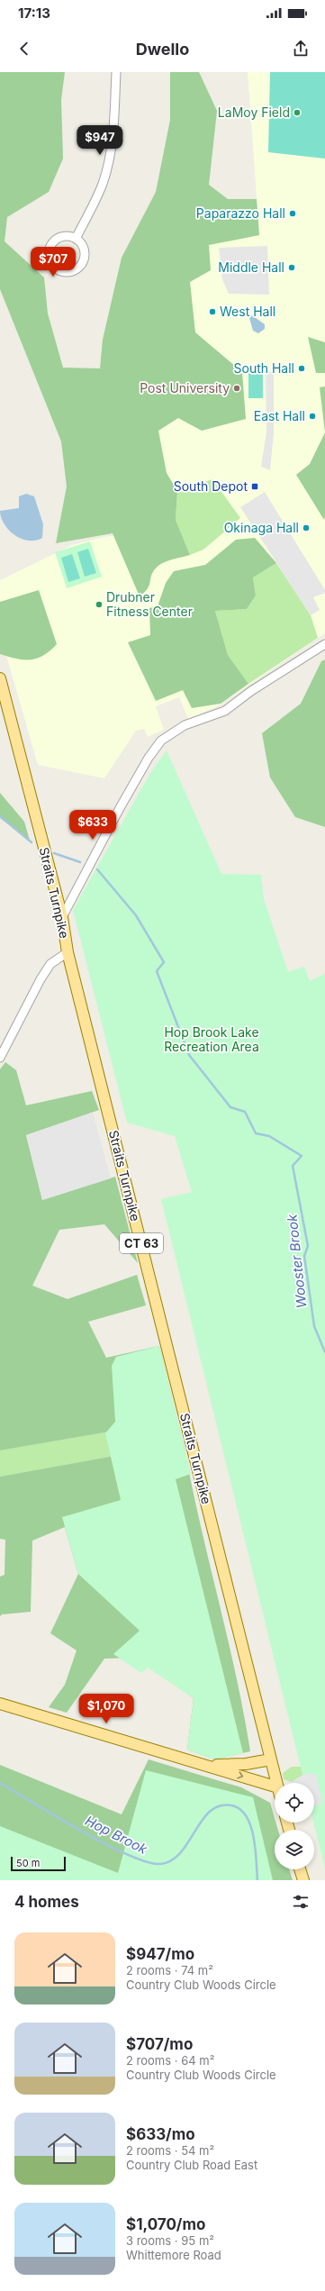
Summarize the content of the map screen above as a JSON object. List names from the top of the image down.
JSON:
{
  "streets": {
    "main road": ["Straits Turnpike", "CT 63"]
  },
  "water": ["Wooster Brook", "Hop Brook"],
  "parks": ["Hop Brook Lake Recreation Area"],
  "places": {
    "other": [
      "LaMoy Field",
      "Paparazzo Hall",
      "Middle Hall",
      "West Hall",
      "South Hall",
      "Post University",
      "East Hall",
      "Okinaga Hall",
      "Drubner Fitness Center"
    ],
    "transit": ["South Depot"]
  },
  "scale_bar": "50 m",
  "page": {
    "status": "17:13",
    "header": "Dwello",
    "price": [
      "$947",
      "$707",
      "$633",
      "$1,070"
    ],
    "scale": "50 m",
    "heading": "4 homes",
    "list": [
      {
        "name": "$947/mo",
        "note": "2 rooms · 74 m² · Country Club Woods Circle"
      },
      {
        "name": "$707/mo",
        "note": "2 rooms · 64 m² · Country Club Woods Circle"
      },
      {
        "name": "$633/mo",
        "note": "2 rooms · 54 m² · Country Club Road East"
      },
      {
        "name": "$1,070/mo",
        "note": "3 rooms · 95 m² · Whittemore Road"
      }
    ]
  }
}
